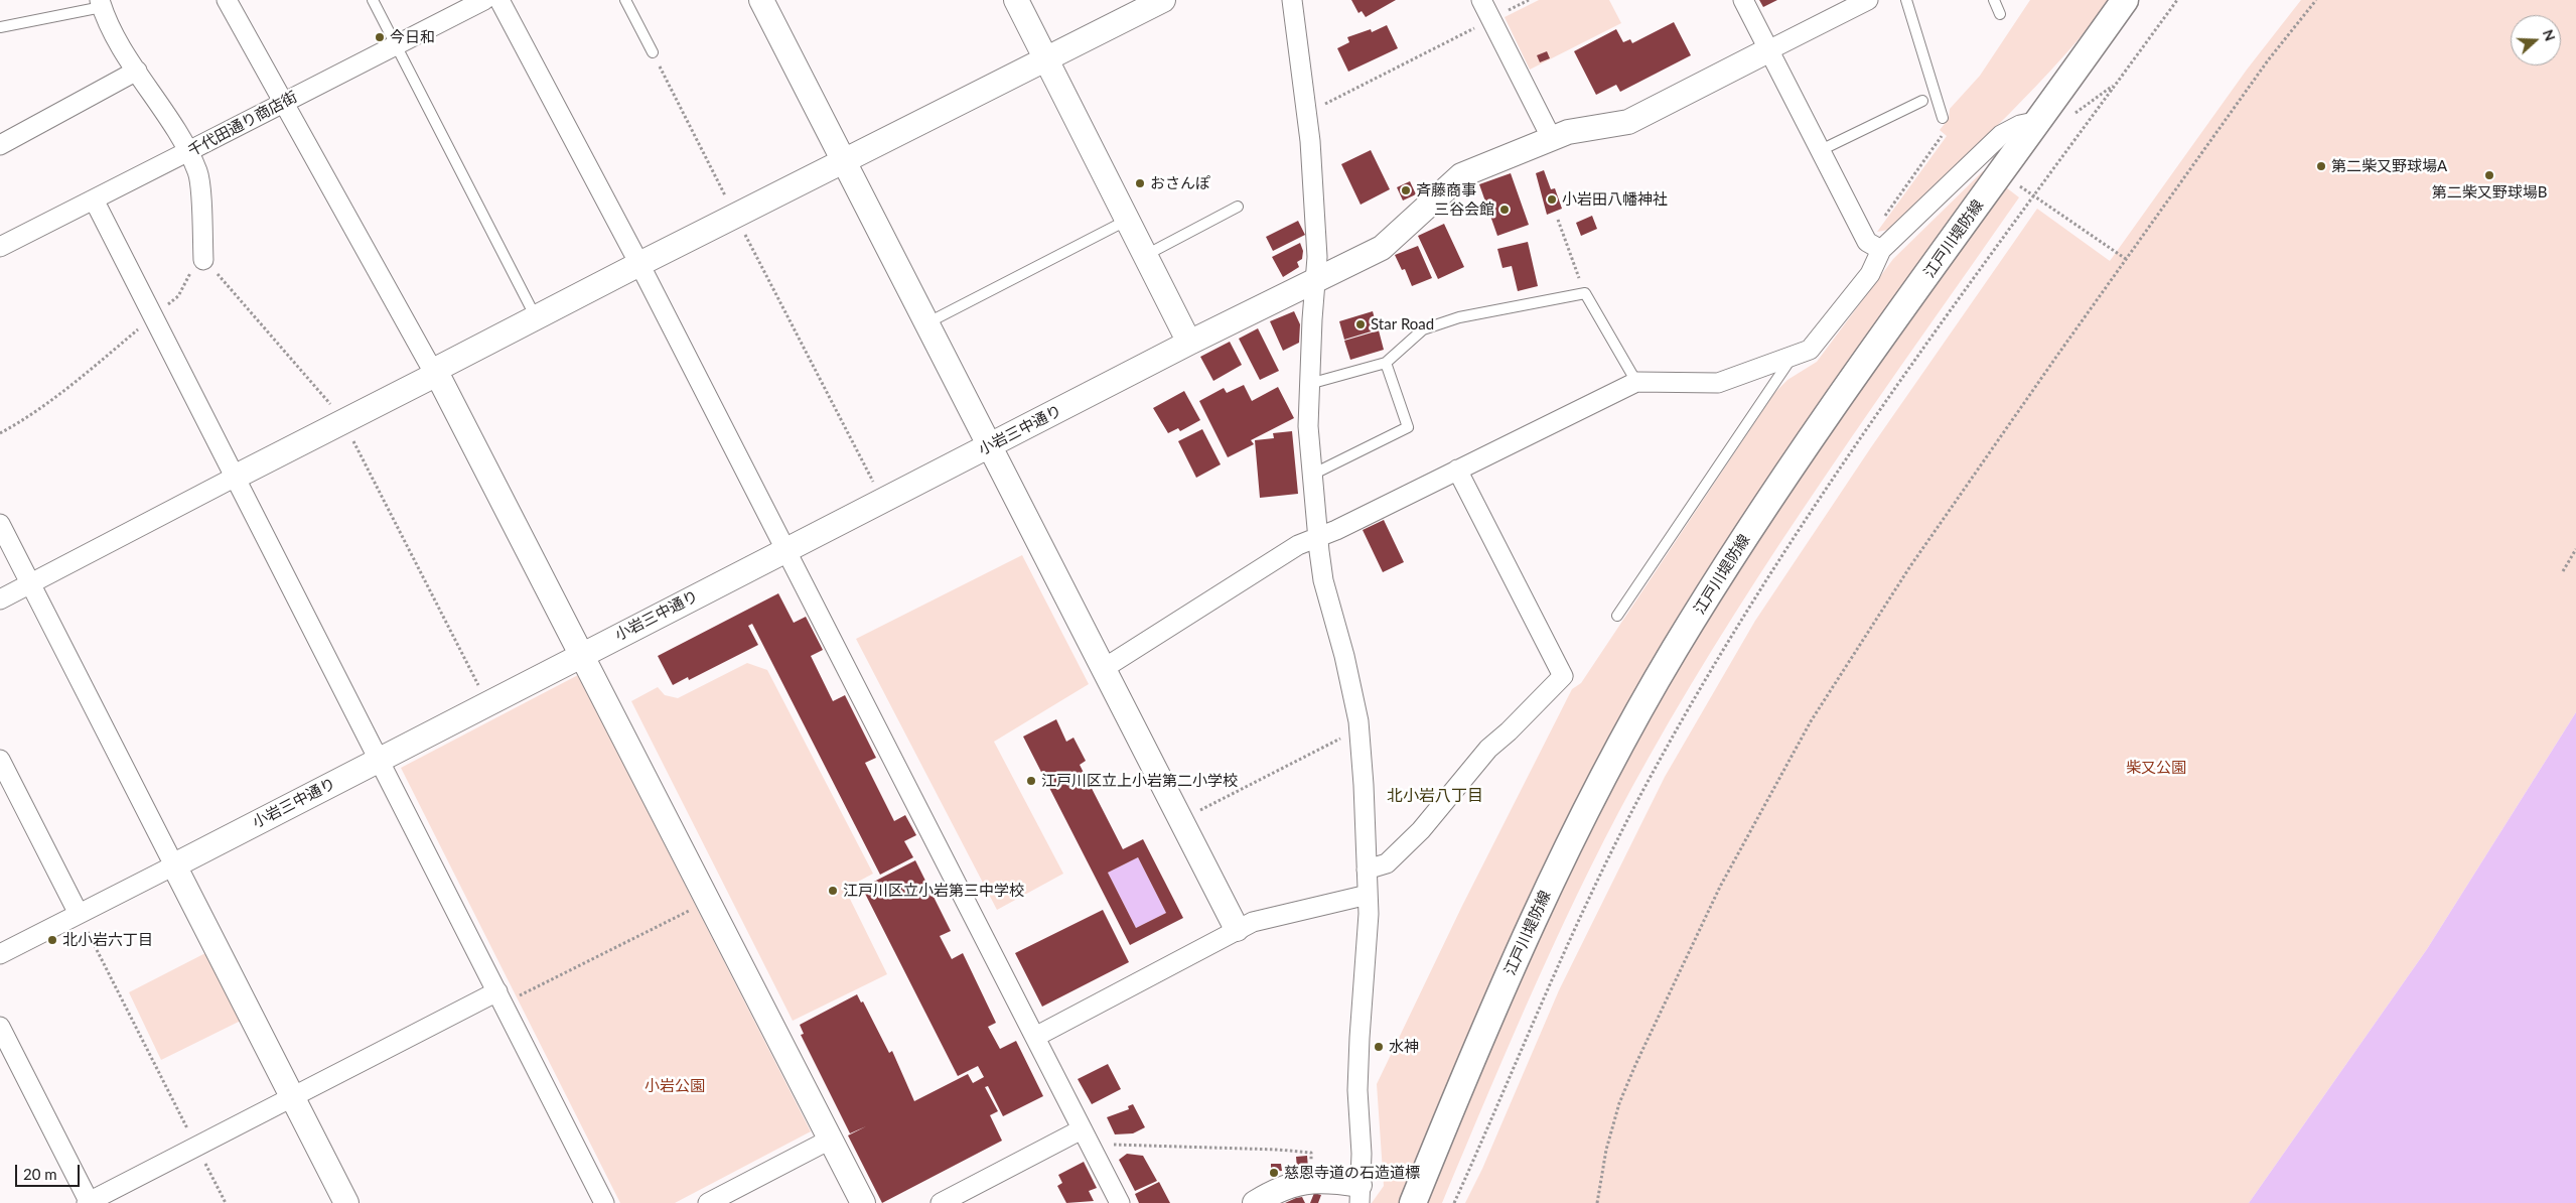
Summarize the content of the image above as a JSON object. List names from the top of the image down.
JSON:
{
  "streets": {
    "main road": ["江戸川堤防線"],
    "street": ["千代田通り商店街", "小岩三中通り"]
  },
  "districts": ["北小岩八丁目"],
  "parks": ["柴又公園", "小岩公園"],
  "places": [
    "今日和",
    "第二柴又野球場A",
    "第二柴又野球場B",
    "おさんぽ",
    "斉藤商事",
    "小岩田八幡神社",
    "三谷会館",
    "Star Road",
    "江戸川区立上小岩第二小学校",
    "江戸川区立小岩第三中学校",
    "北小岩六丁目",
    "水神",
    "慈恩寺道の石造道標"
  ],
  "scale_bar": "20 m",
  "north": "right"
}
